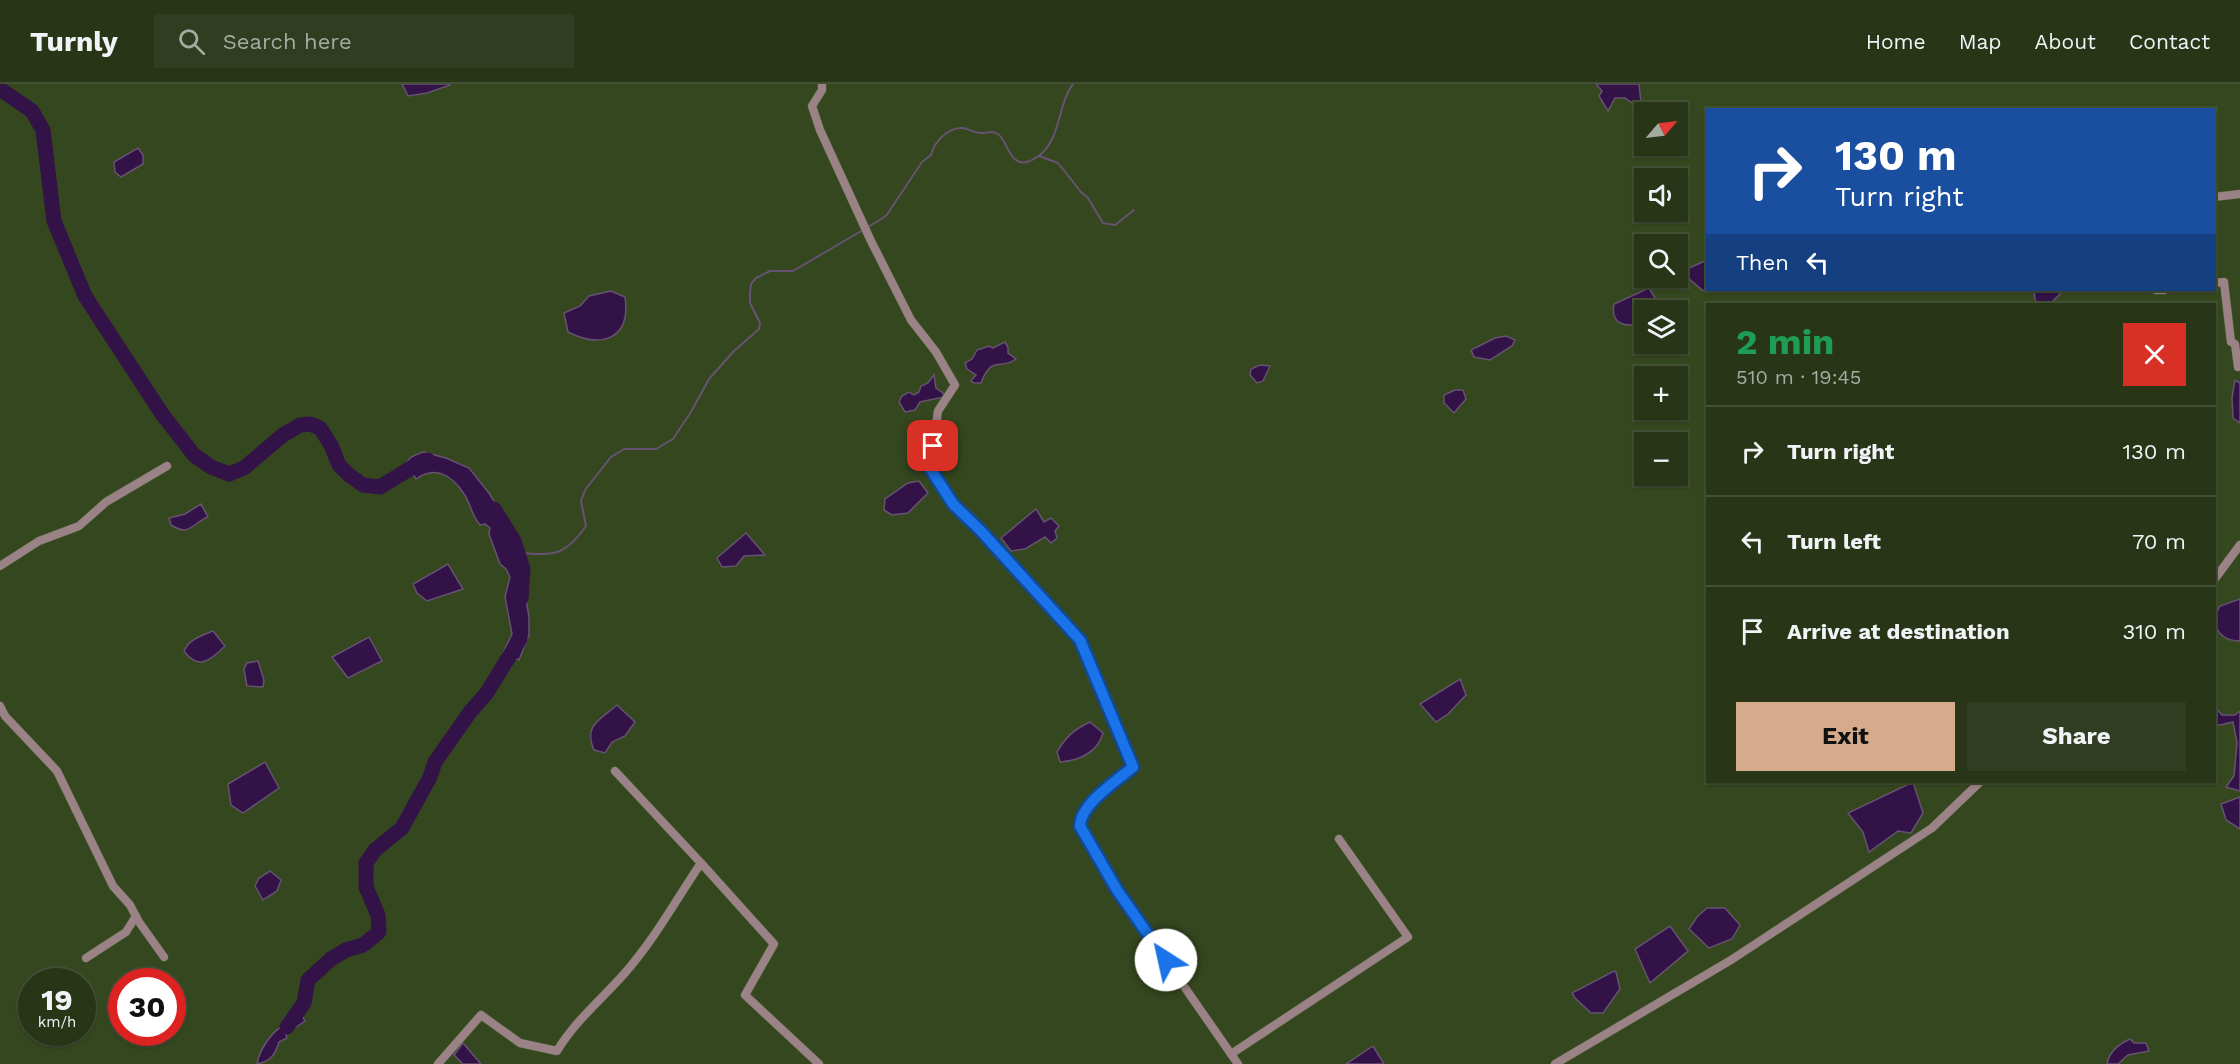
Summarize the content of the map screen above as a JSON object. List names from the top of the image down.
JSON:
{
  "north": "top right",
  "page": {
    "header": "Turnly",
    "search": "Search here",
    "nav": [
      "Home",
      "Map",
      "About",
      "Contact"
    ],
    "map_buttons": ["+", "−"],
    "turn": ["130 m", "Turn right"],
    "then": "Then",
    "heading": ["2 min", "510 m · 19:45"],
    "list": [
      {
        "name": "Turn right",
        "value": "130 m"
      },
      {
        "name": "Turn left",
        "value": "70 m"
      },
      {
        "name": "Arrive at destination",
        "value": "310 m"
      }
    ],
    "buttons": ["Exit", "Share"],
    "speed": "19 km/h",
    "limit": "30"
  }
}
